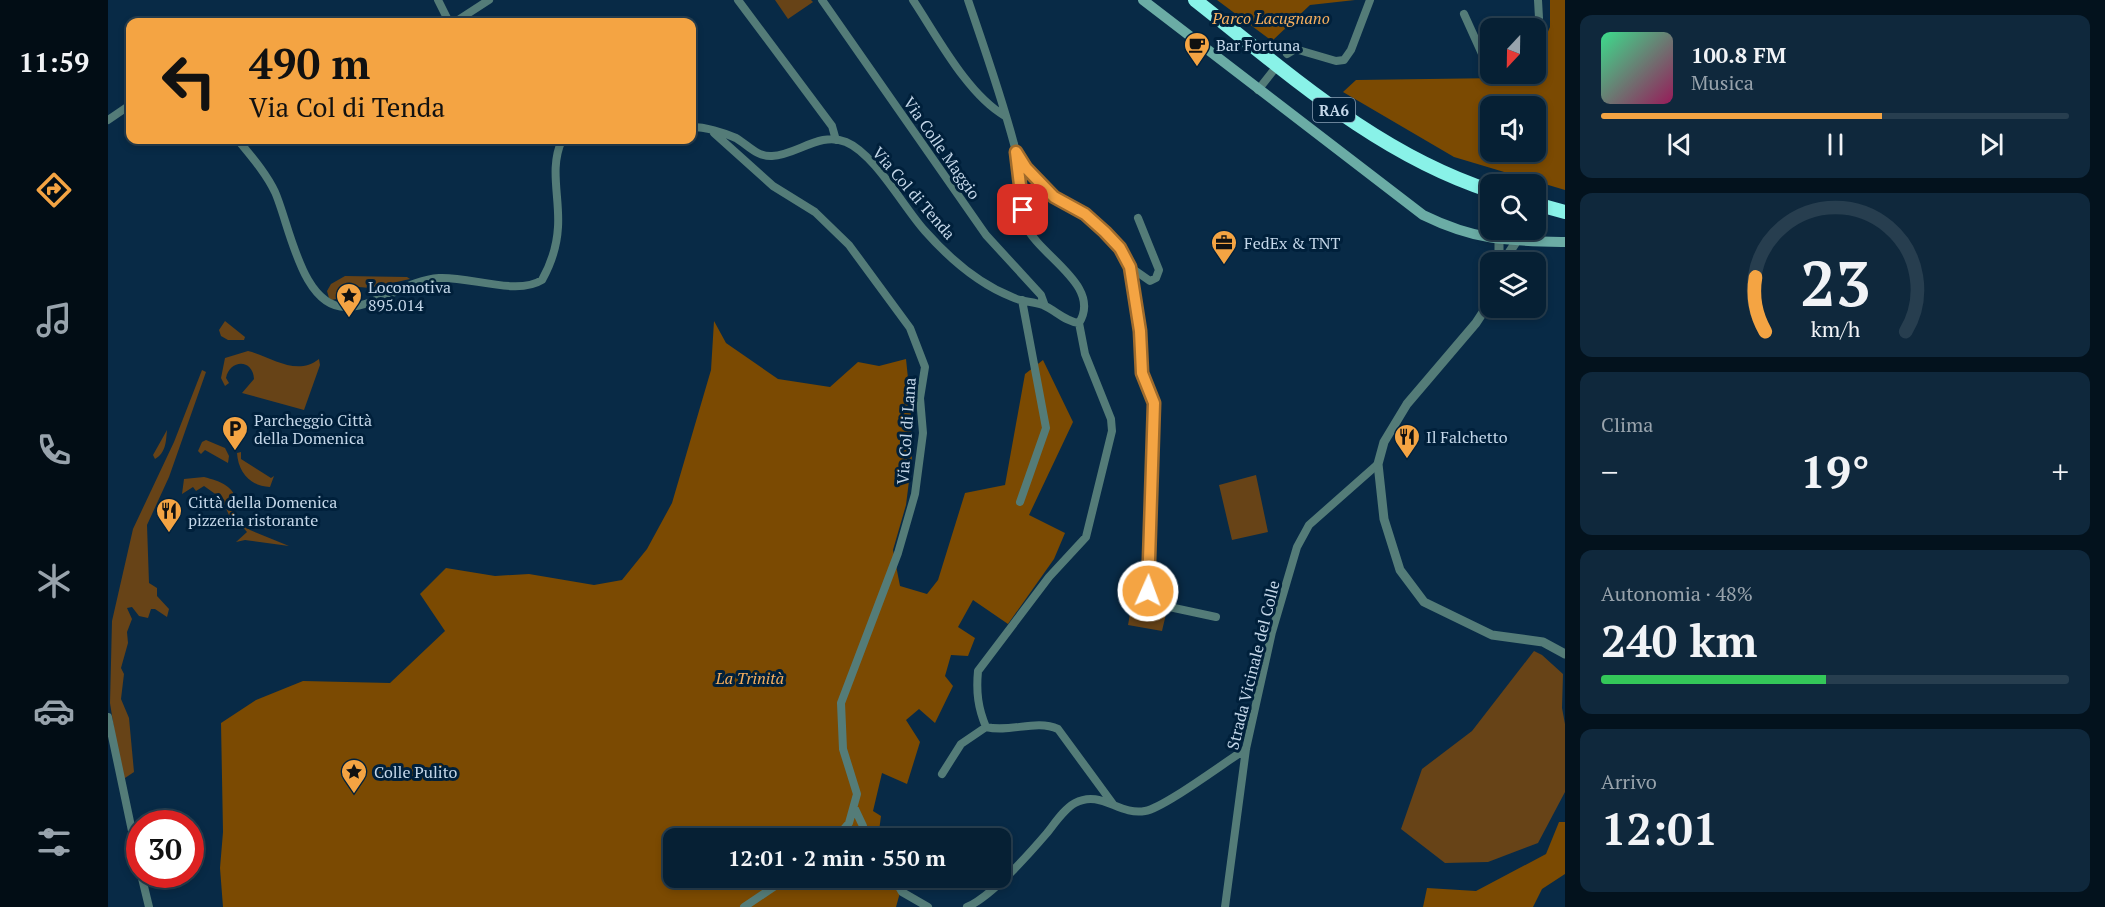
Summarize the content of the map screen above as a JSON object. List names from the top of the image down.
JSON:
{
  "streets": {
    "highway": ["RA6"],
    "street": [
      "Via Colle Maggio",
      "Via Col di Tenda",
      "Via Col di Lana",
      "Strada Vicinale del Colle"
    ]
  },
  "crossings": [
    ["Via Colle Maggio", "Via Col di Tenda"]
  ],
  "parks": ["Parco Lacugnano", "La Trinità"],
  "places": {
    "cafe": ["Bar Fortuna"],
    "office": ["FedEx & TNT"],
    "place": ["Locomotiva 895.014", "Colle Pulito"],
    "parking": ["Parcheggio Città della Domenica"],
    "restaurant": ["Il Falchetto", "Città della Domenica pizzeria ristorante"]
  },
  "north": "bottom",
  "page": {
    "tabs": "11:59",
    "turn": ["490 m", "Via Col di Tenda"],
    "song": ["100.8 FM", "Musica"],
    "tile": [
      "Clima",
      ["Autonomia · 48%", "240 km"],
      ["Arrivo", "12:01"]
    ],
    "heat": ["−", "19°", "+"],
    "limit": "30",
    "trip": "12:01 · 2 min · 550 m",
    "gauge": ["23", "km/h"]
  }
}
